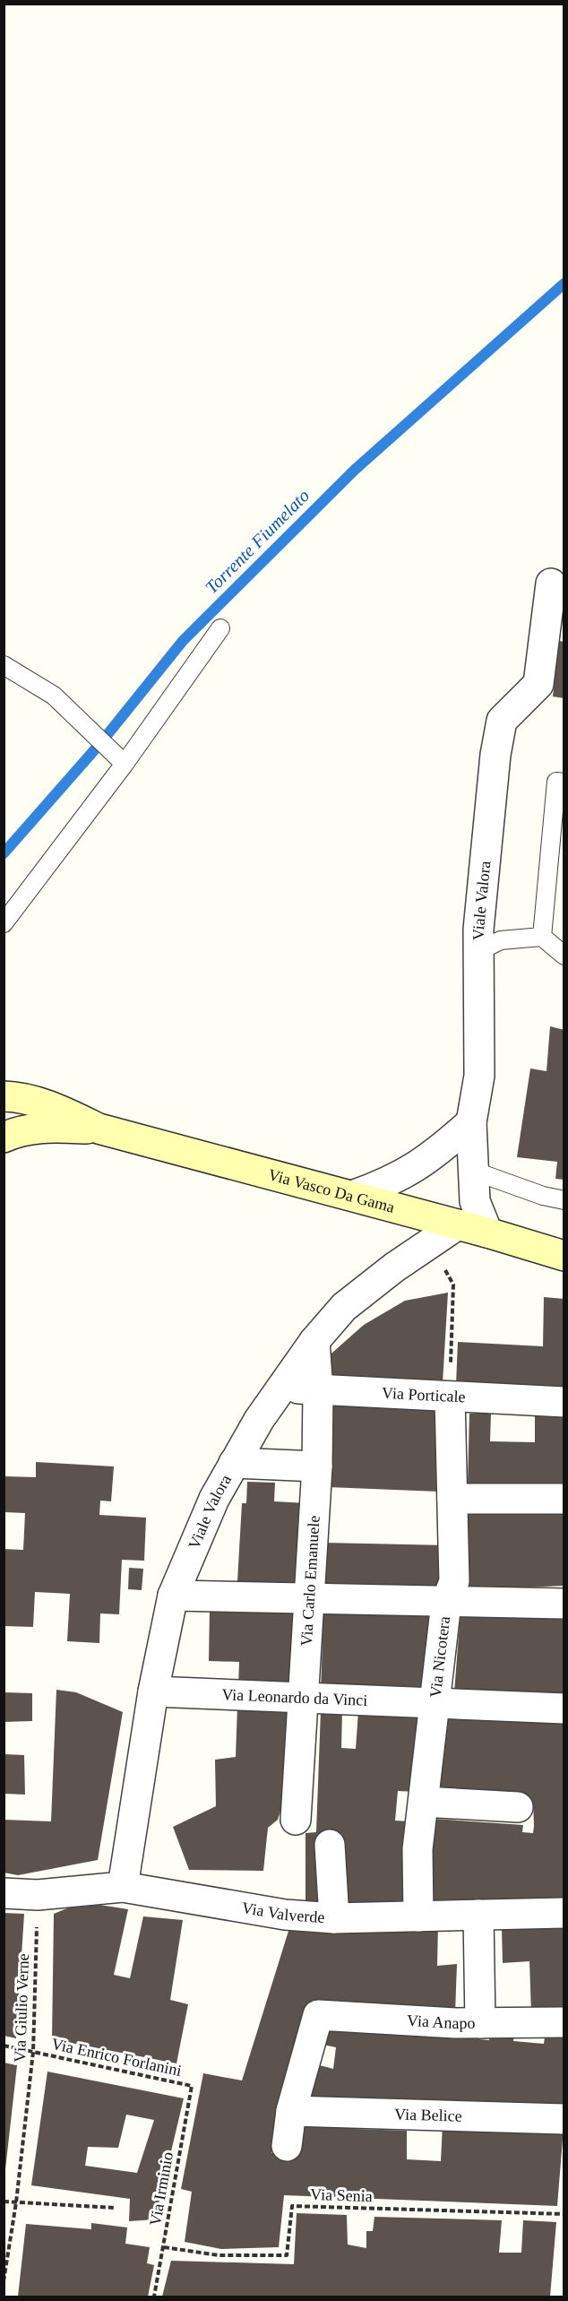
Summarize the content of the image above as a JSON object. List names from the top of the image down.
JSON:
{
  "streets": {
    "main road": ["Via Vasco Da Gama"],
    "street": [
      "Viale Valora",
      "Via Porticale",
      "Via Carlo Emanuele",
      "Via Nicotera",
      "Via Leonardo da Vinci",
      "Via Valverde",
      "Via Anapo",
      "Via Belice"
    ],
    "path": [
      "Via Giulio Verne",
      "Via Enrico Forlanini",
      "Via Irminio",
      "Via Senia"
    ]
  },
  "crossings": [
    ["Viale Valora", "Via Vasco Da Gama"],
    ["Viale Valora", "Via Porticale"],
    ["Viale Valora", "Via Carlo Emanuele"],
    ["Viale Valora", "Via Leonardo da Vinci"],
    ["Viale Valora", "Via Valverde"],
    ["Via Porticale", "Via Carlo Emanuele"],
    ["Via Porticale", "Via Nicotera"],
    ["Via Carlo Emanuele", "Via Leonardo da Vinci"],
    ["Via Nicotera", "Via Leonardo da Vinci"],
    ["Via Nicotera", "Via Valverde"],
    ["Via Valverde", "Via Giulio Verne"],
    ["Via Giulio Verne", "Via Enrico Forlanini"],
    ["Via Anapo", "Via Belice"],
    ["Via Enrico Forlanini", "Via Irminio"],
    ["Via Irminio", "Via Senia"]
  ],
  "water": ["Torrente Fiumelato"]
}
